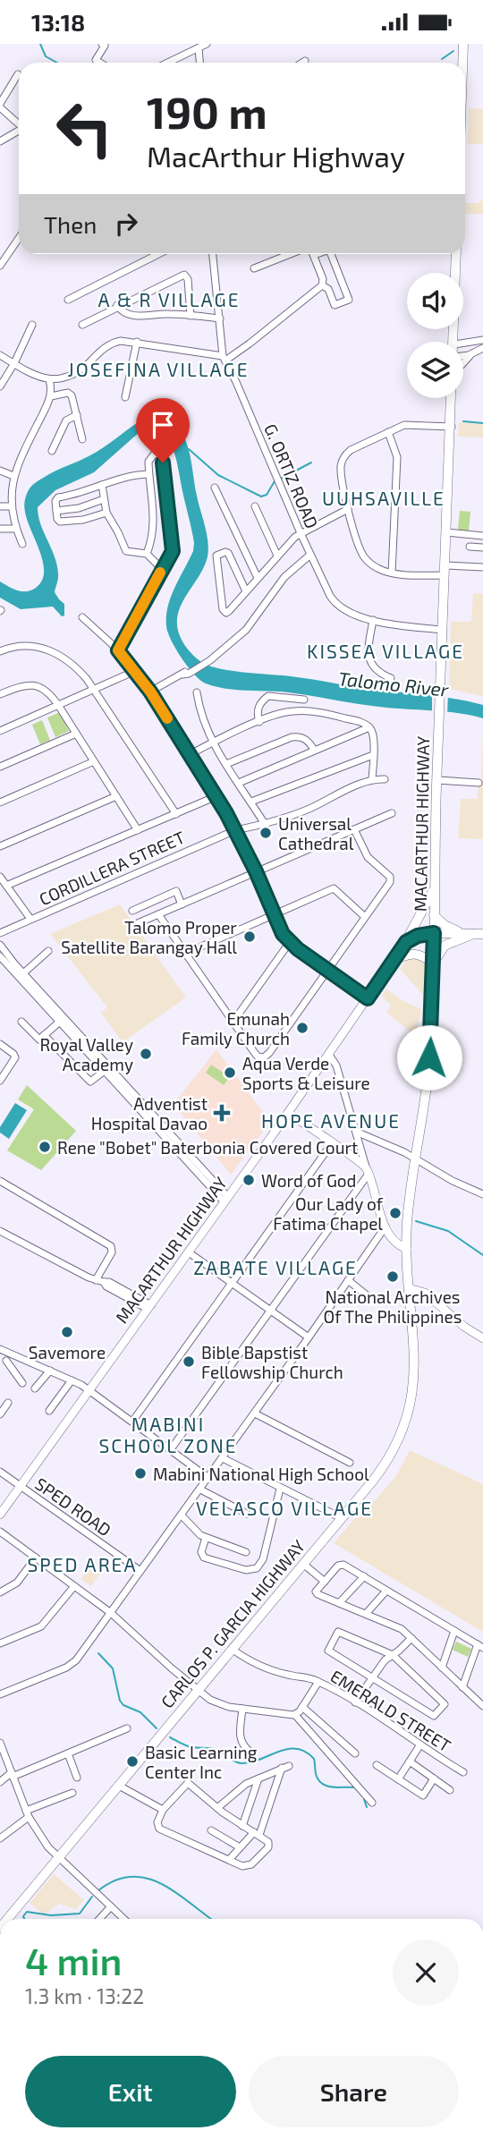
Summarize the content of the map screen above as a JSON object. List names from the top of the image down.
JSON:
{
  "streets": {
    "highway": ["MACARTHUR HIGHWAY", "CARLOS P. GARCIA HIGHWAY"],
    "street": [
      "G. ORTIZ ROAD",
      "CORDILLERA STREET",
      "SPED ROAD",
      "EMERALD STREET"
    ]
  },
  "crossings": [
    ["G. ORTIZ ROAD", "MACARTHUR HIGHWAY"],
    ["MACARTHUR HIGHWAY", "SPED ROAD"],
    ["MACARTHUR HIGHWAY", "CARLOS P. GARCIA HIGHWAY"],
    ["CARLOS P. GARCIA HIGHWAY", "EMERALD STREET"]
  ],
  "districts": [
    "A & R VILLAGE",
    "JOSEFINA VILLAGE",
    "UUHSAVILLE",
    "KISSEA VILLAGE",
    "HOPE AVENUE",
    "ZABATE VILLAGE",
    "MABINI SCHOOL ZONE",
    "VELASCO VILLAGE",
    "SPED AREA"
  ],
  "water": ["Talomo River"],
  "places": {
    "other": [
      "Universal Cathedral",
      "Talomo Proper Satellite Barangay Hall",
      "Emunah Family Church",
      "Royal Valley Academy",
      "Aqua Verde Sports & Leisure",
      "Rene \"Bobet\" Baterbonia Covered Court",
      "Word of God",
      "Our Lady of Fatima Chapel",
      "National Archives Of The Philippines",
      "Savemore",
      "Bible Bapstist Fellowship Church",
      "Mabini National High School",
      "Basic Learning Center Inc"
    ],
    "health": ["Adventist Hospital Davao"]
  },
  "page": {
    "status": "13:18",
    "turn": ["190 m", "MacArthur Highway"],
    "then": "Then",
    "heading": ["4 min", "1.3 km · 13:22"],
    "buttons": ["Exit", "Share"]
  }
}
